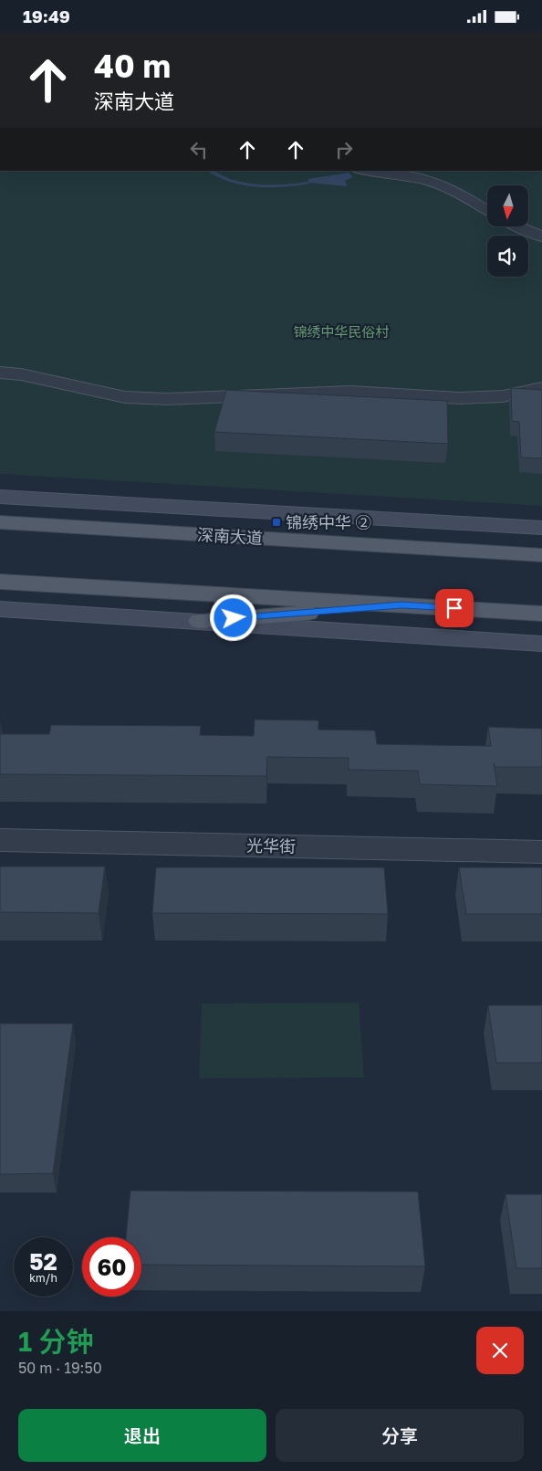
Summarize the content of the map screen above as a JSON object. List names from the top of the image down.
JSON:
{
  "streets": {
    "main road": ["深南大道"],
    "street": ["光华街"]
  },
  "parks": ["锦绣中华民俗村"],
  "places": {
    "transit": ["锦绣中华 ②"]
  },
  "north": "bottom",
  "page": {
    "status": "19:49",
    "turn": ["40 m", "深南大道"],
    "speed": "52 km/h",
    "limit": "60",
    "heading": ["1 分钟", "50 m · 19:50"],
    "buttons": ["退出", "分享"]
  }
}
